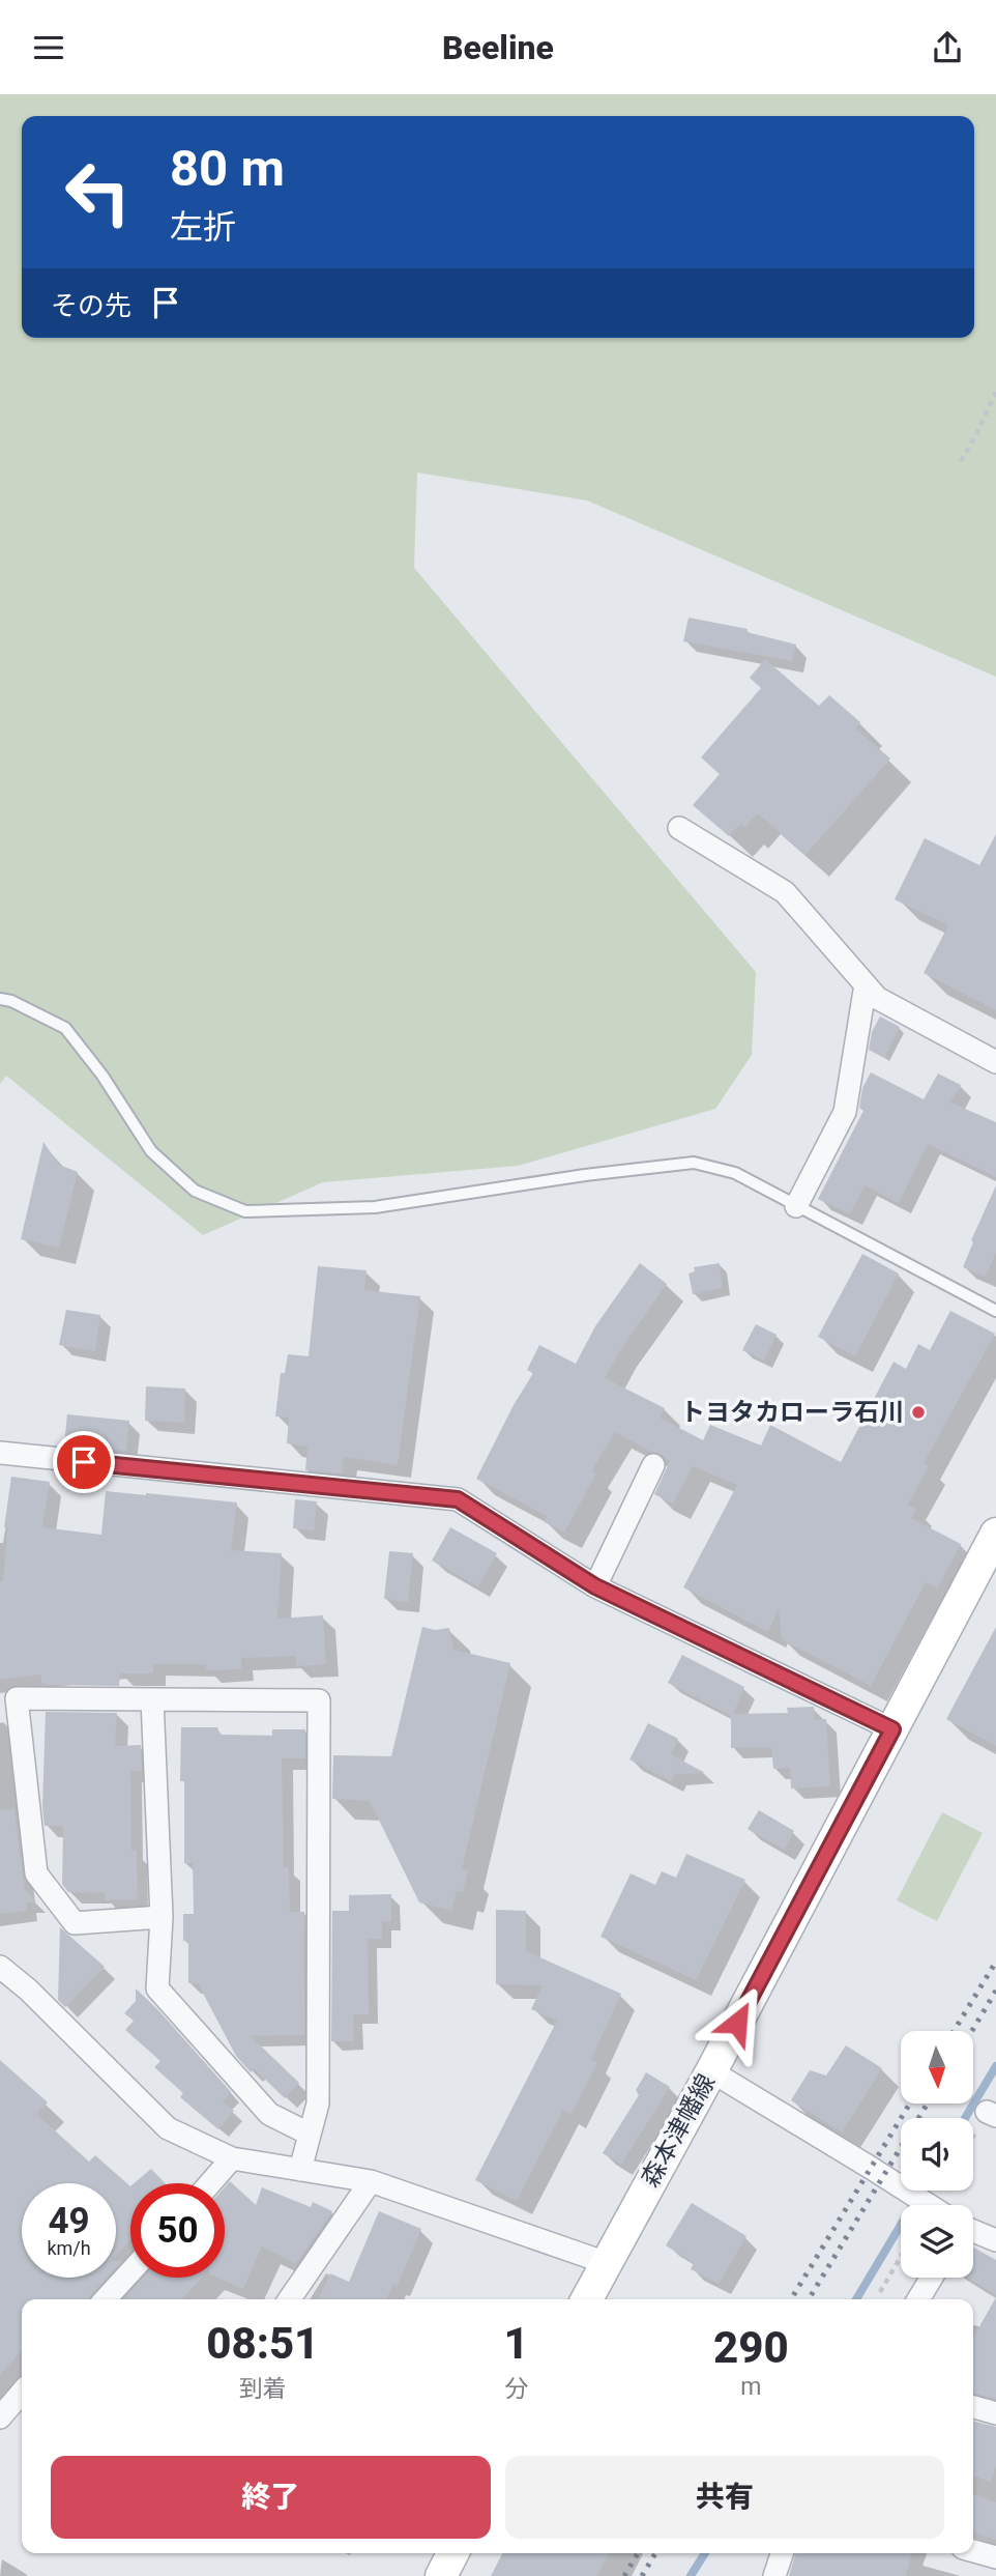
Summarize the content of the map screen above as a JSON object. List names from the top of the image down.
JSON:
{
  "streets": {
    "main road": ["森本津幡線"]
  },
  "places": ["トヨタカローラ石川"],
  "north": "bottom",
  "page": {
    "header": "Beeline",
    "turn": ["80 m", "左折"],
    "then": "その先",
    "speed": "49 km/h",
    "limit": "50",
    "eta": [
      "08:51",
      "到着",
      "1",
      "分",
      "290",
      "m"
    ],
    "buttons": ["終了", "共有"]
  }
}
